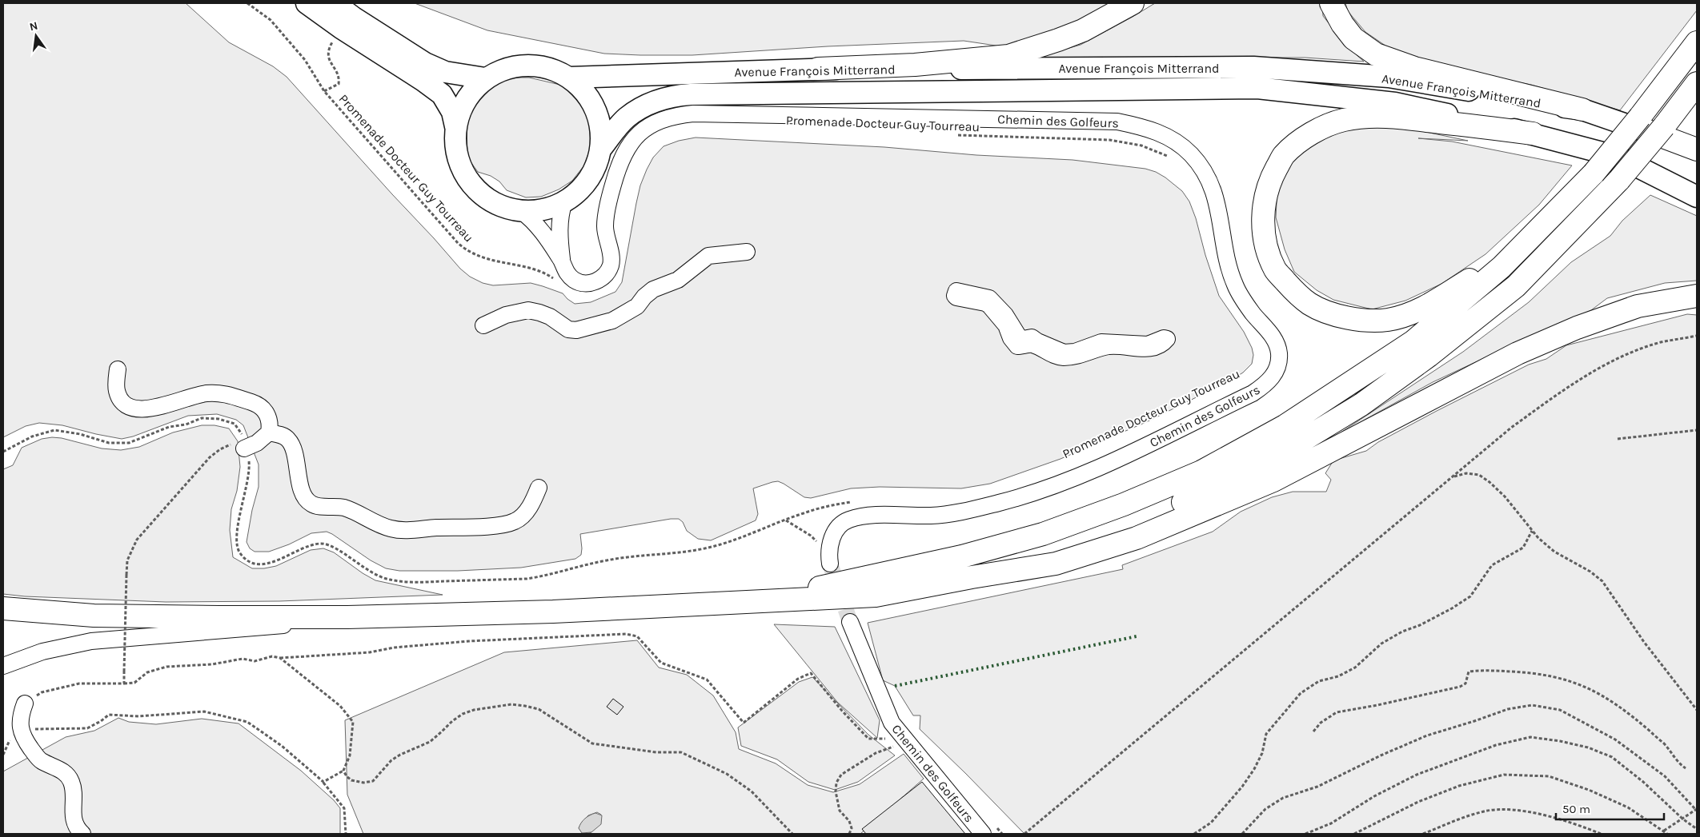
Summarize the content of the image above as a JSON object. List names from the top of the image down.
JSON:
{
  "streets": {
    "main road": ["Avenue François Mitterrand"],
    "street": ["Chemin des Golfeurs"],
    "path": ["Promenade Docteur Guy Tourreau"]
  },
  "scale_bar": "50 m",
  "north": "top"
}
